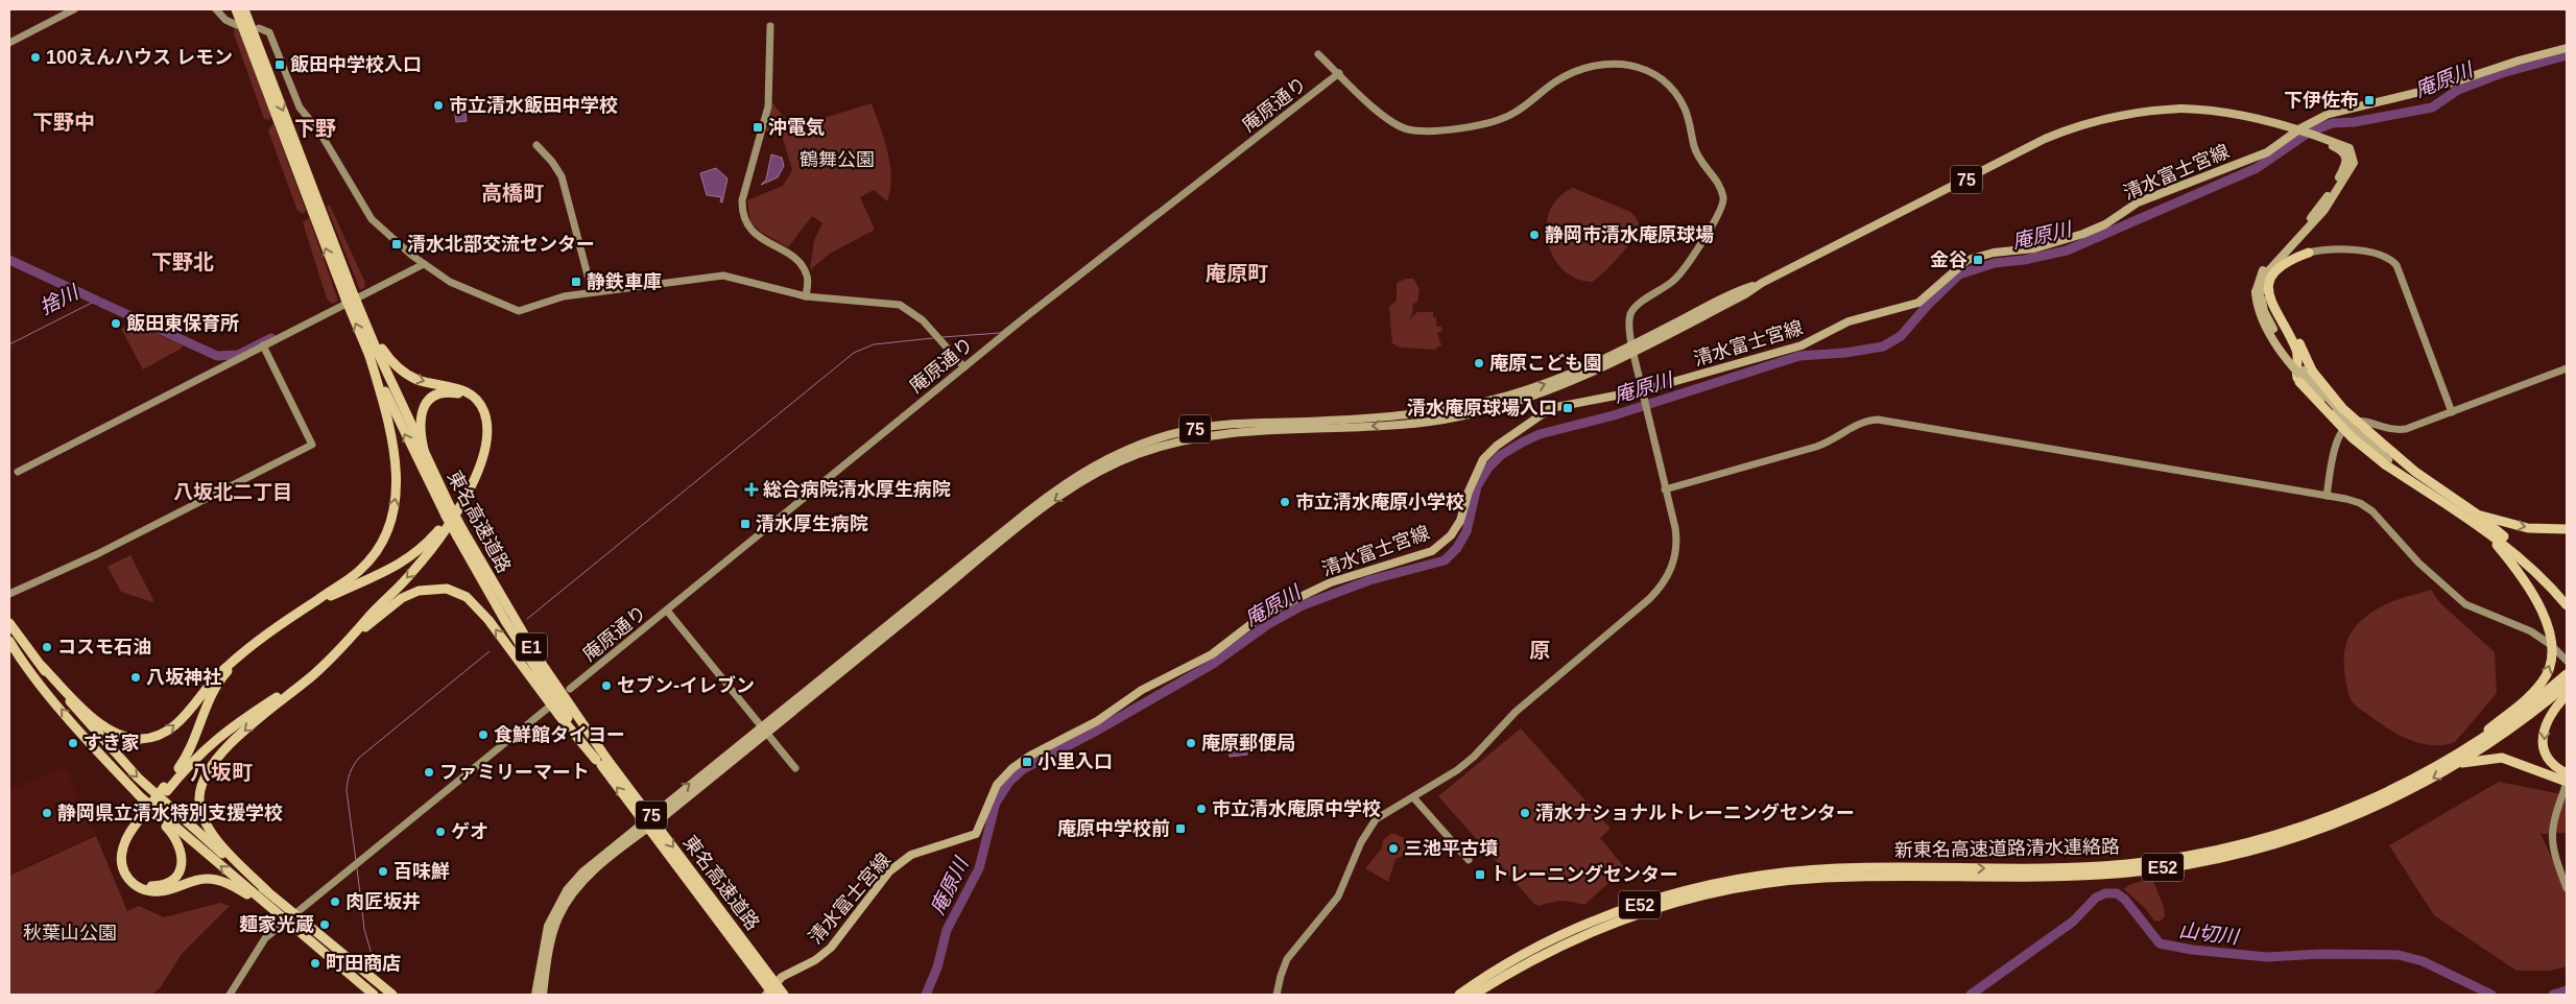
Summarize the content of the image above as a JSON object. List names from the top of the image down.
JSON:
{
  "streets": {
    "highway": [
      "東名高速道路",
      "E1",
      "新東名高速道路清水連絡路",
      "E52"
    ],
    "main road": ["清水富士宮線", "75"],
    "street": ["庵原通り"]
  },
  "districts": [
    "下野中",
    "下野",
    "高橋町",
    "下野北",
    "庵原町",
    "八坂北二丁目",
    "原",
    "八坂町"
  ],
  "water": ["庵原川", "捨川", "山切川"],
  "parks": ["鶴舞公園", "秋葉山公園"],
  "places": {
    "other": [
      "100えんハウス レモン",
      "市立清水飯田中学校",
      "静岡市清水庵原球場",
      "飯田東保育所",
      "庵原こども園",
      "市立清水庵原小学校",
      "コスモ石油",
      "八坂神社",
      "セブン-イレブン",
      "食鮮館タイヨー",
      "すき家",
      "庵原郵便局",
      "ファミリーマート",
      "市立清水庵原中学校",
      "静岡県立清水特別支援学校",
      "清水ナショナルトレーニングセンター",
      "ゲオ",
      "三池平古墳",
      "百味鮮",
      "肉匠坂井",
      "麺家光蔵",
      "町田商店"
    ],
    "transit": [
      "飯田中学校入口",
      "下伊佐布",
      "沖電気",
      "清水北部交流センター",
      "金谷",
      "静鉄車庫",
      "清水庵原球場入口",
      "清水厚生病院",
      "小里入口",
      "庵原中学校前",
      "トレーニングセンター"
    ],
    "health": ["総合病院清水厚生病院"]
  }
}
